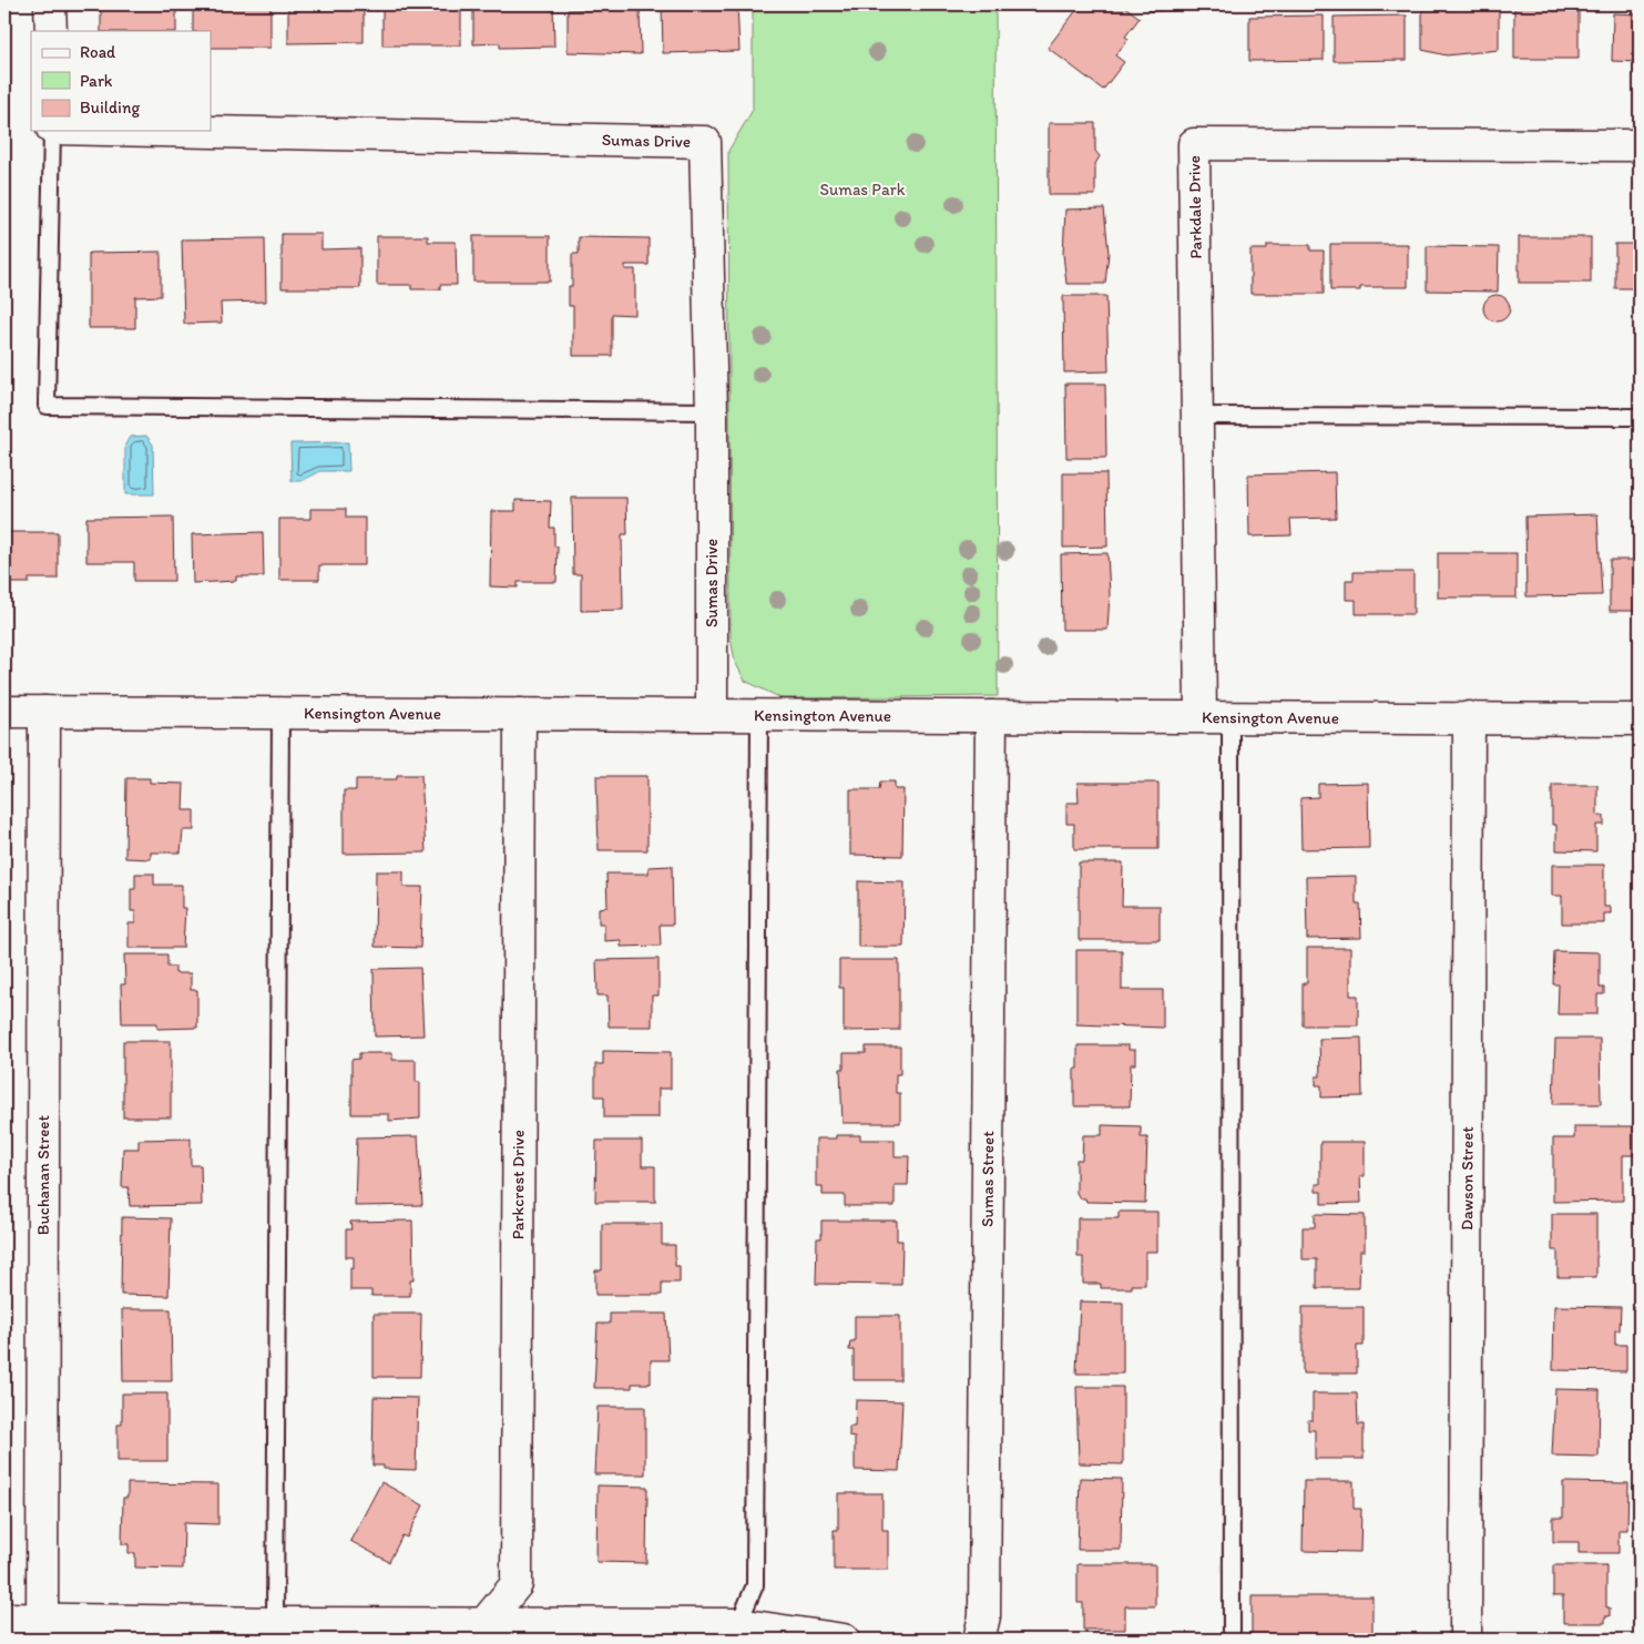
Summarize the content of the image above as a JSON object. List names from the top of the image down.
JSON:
{
  "streets": {
    "street": [
      "Sumas Drive",
      "Parkdale Drive",
      "Kensington Avenue",
      "Buchanan Street",
      "Sumas Street",
      "Dawson Street",
      "Parkcrest Drive"
    ]
  },
  "crossings": [
    ["Sumas Drive", "Kensington Avenue"],
    ["Parkdale Drive", "Kensington Avenue"],
    ["Kensington Avenue", "Buchanan Street"],
    ["Kensington Avenue", "Sumas Street"],
    ["Kensington Avenue", "Dawson Street"],
    ["Kensington Avenue", "Parkcrest Drive"]
  ],
  "parks": ["Sumas Park"],
  "legend": ["Road", "Park", "Building"]
}
